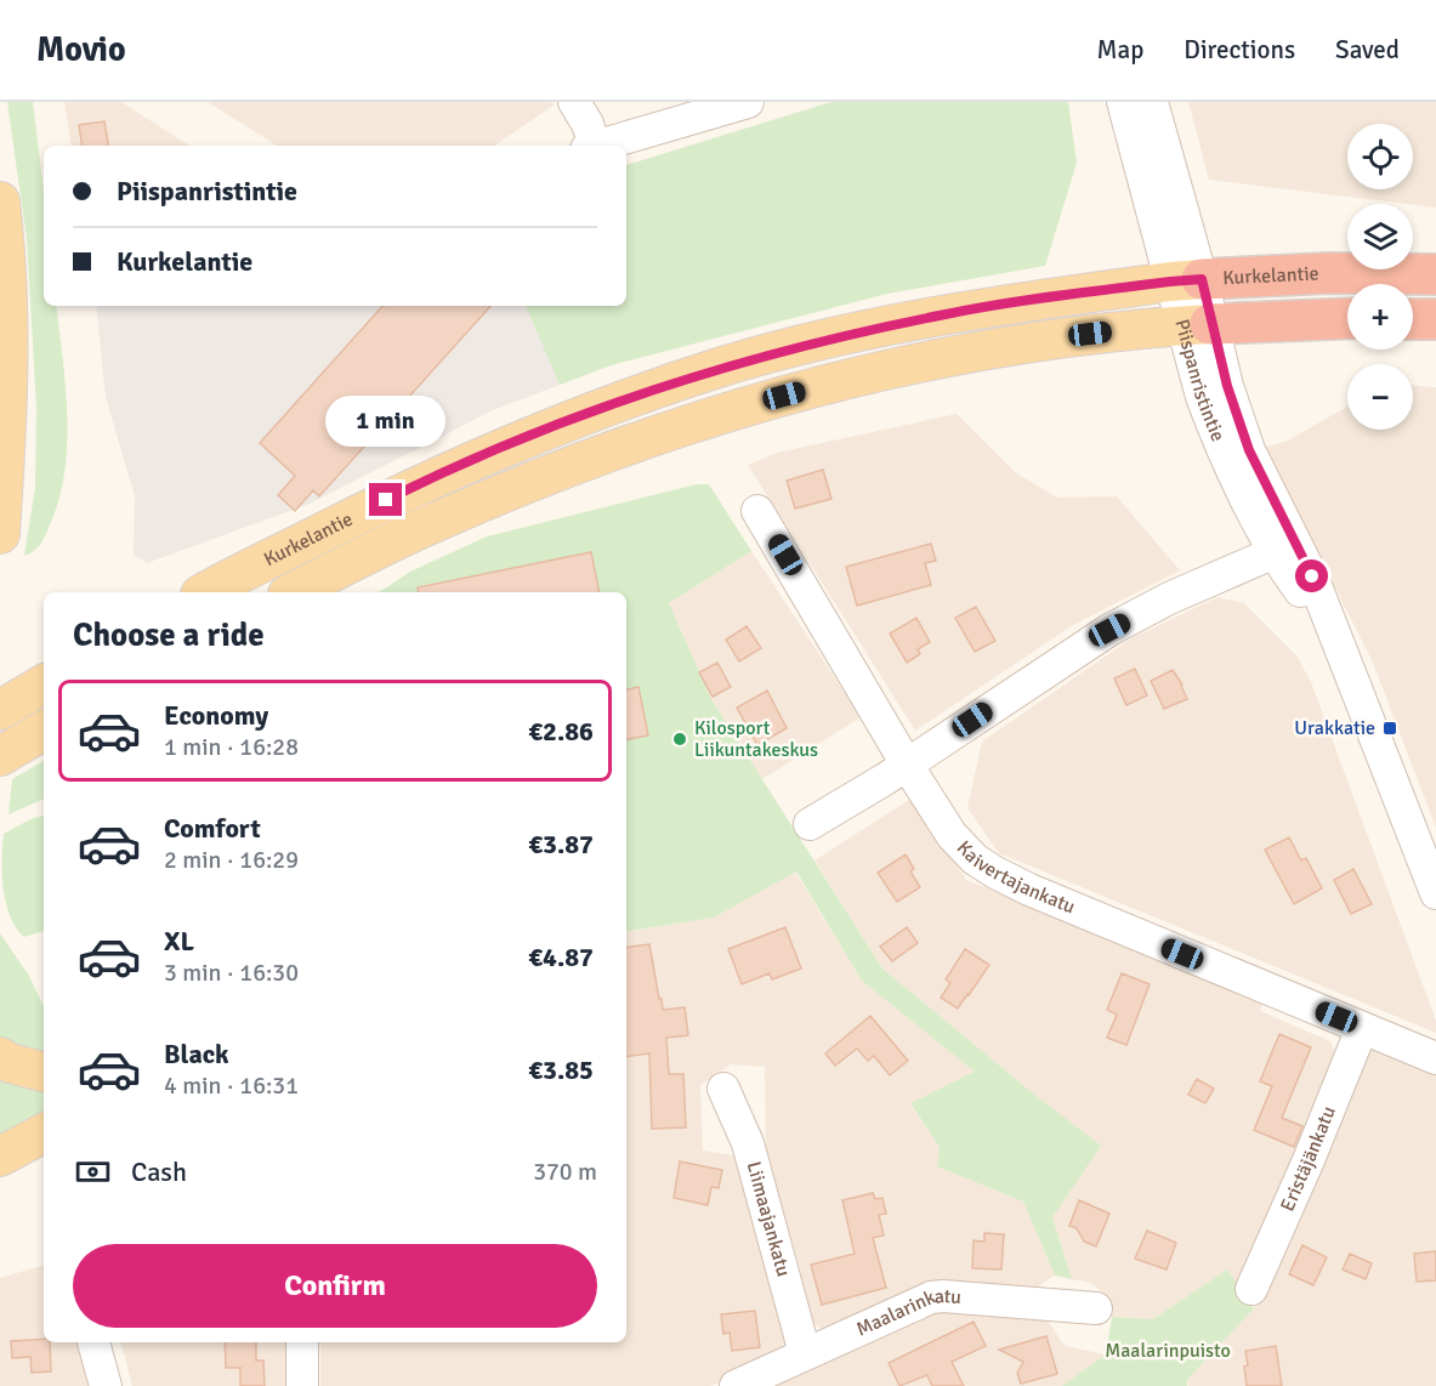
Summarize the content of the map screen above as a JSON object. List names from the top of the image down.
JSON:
{
  "streets": {
    "highway": ["Kurkelantie"],
    "street": [
      "Piispanristintie",
      "Kaivertajankatu",
      "Eristäjänkatu",
      "Liimaajankatu",
      "Maalarinkatu"
    ]
  },
  "crossings": [
    ["Kurkelantie", "Piispanristintie"],
    ["Kaivertajankatu", "Eristäjänkatu"],
    ["Liimaajankatu", "Maalarinkatu"]
  ],
  "parks": ["Maalarinpuisto"],
  "places": {
    "transit": ["Urakkatie"],
    "other": ["Kilosport Liikuntakeskus"]
  },
  "page": {
    "header": "Movio",
    "nav": ["Map", "Directions", "Saved"],
    "map_buttons": ["+", "−"],
    "banner": ["Piispanristintie", "Kurkelantie"],
    "bubble": "1 min",
    "heading": "Choose a ride",
    "list": [
      {
        "name": "Economy",
        "note": "1 min · 16:28",
        "value": "€2.86"
      },
      {
        "name": "Comfort",
        "note": "2 min · 16:29",
        "value": "€3.87"
      },
      {
        "name": "XL",
        "note": "3 min · 16:30",
        "value": "€4.87"
      },
      {
        "name": "Black",
        "note": "4 min · 16:31",
        "value": "€3.85"
      }
    ],
    "pay": ["Cash", "370 m"],
    "buttons": "Confirm"
  }
}
